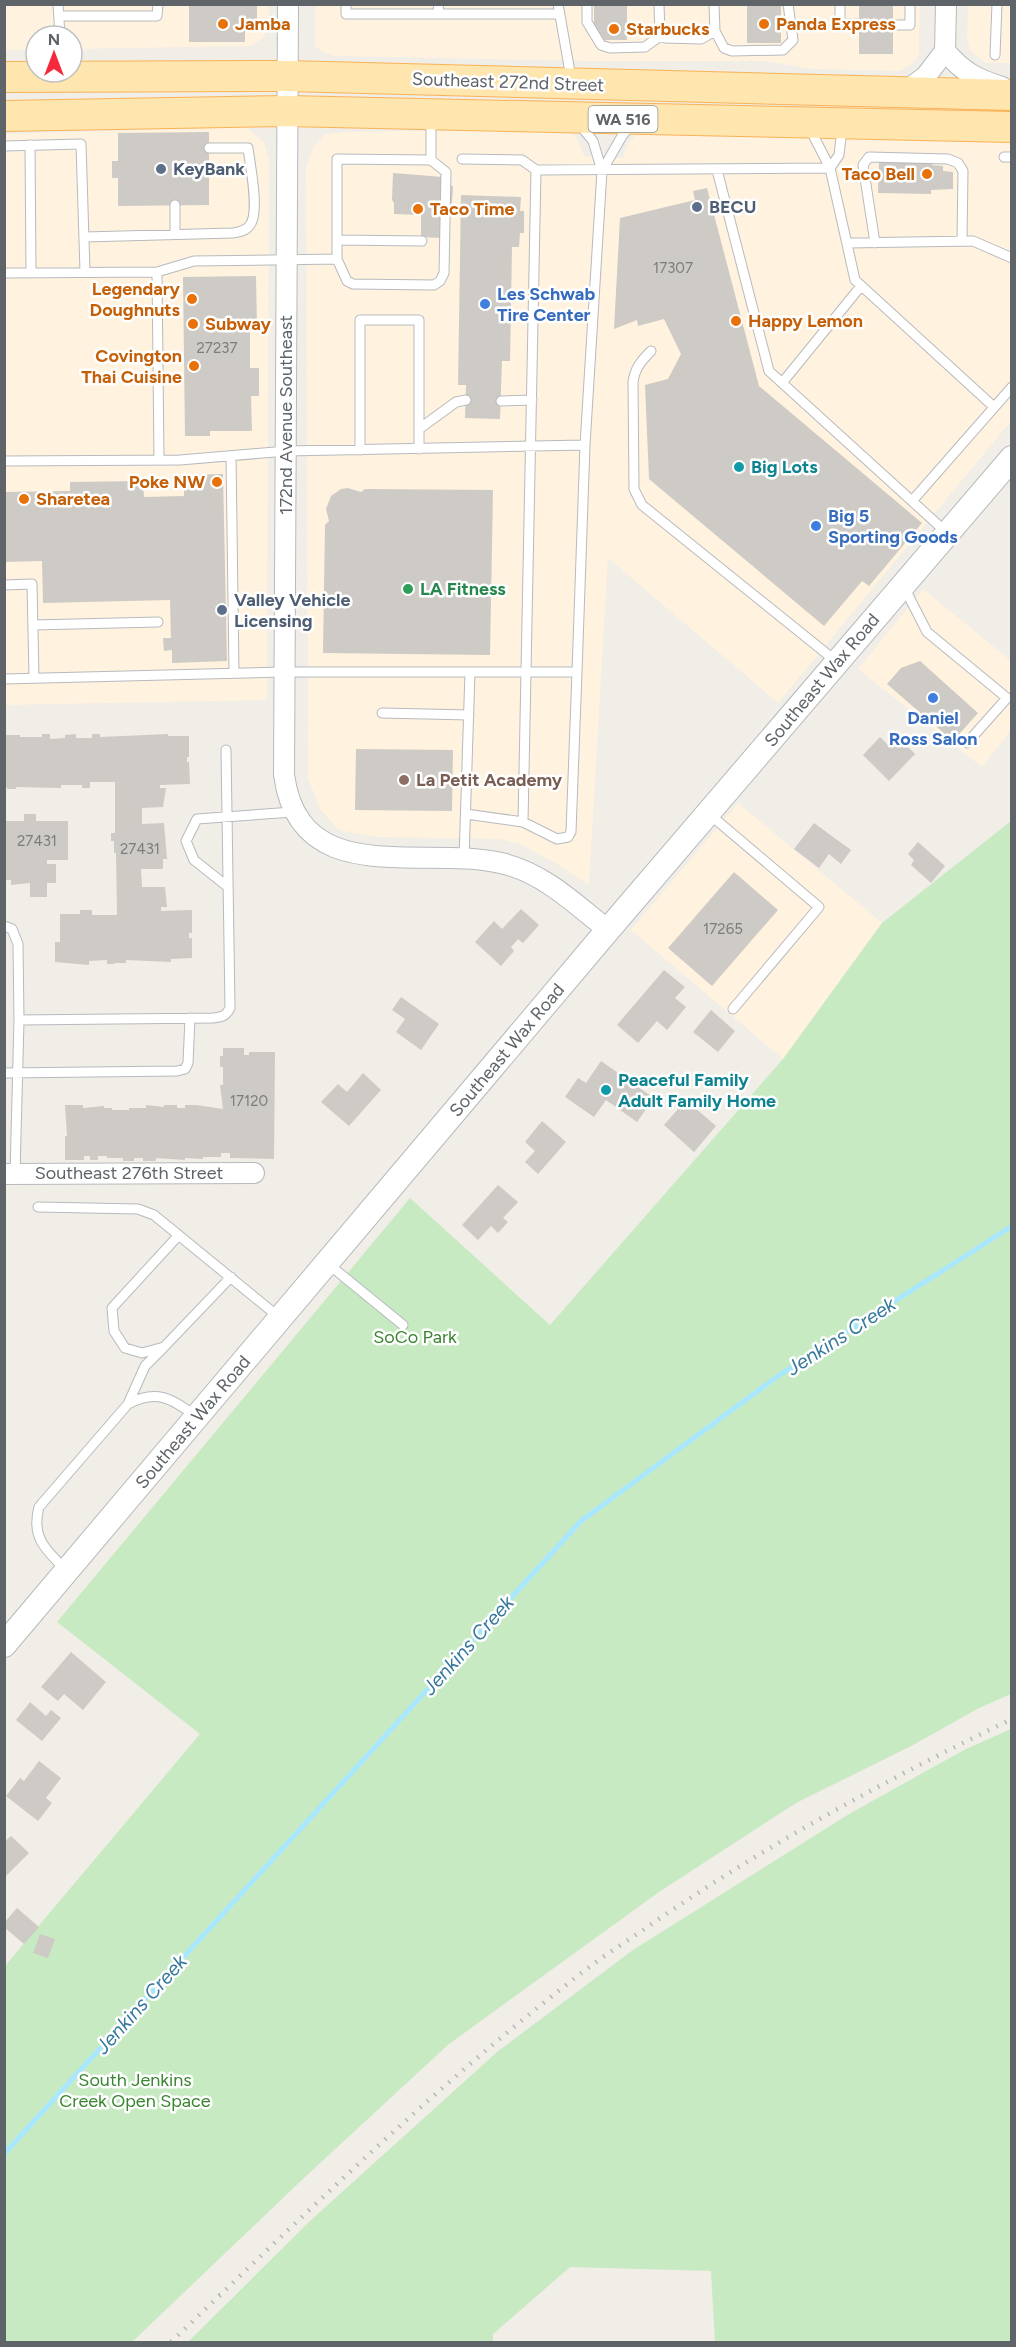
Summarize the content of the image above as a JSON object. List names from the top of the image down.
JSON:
{
  "streets": {
    "main road": ["Southeast 272nd Street", "WA 516"],
    "street": ["172nd Avenue Southeast", "Southeast Wax Road", "Southeast 276th Street"]
  },
  "crossings": [
    ["Southeast 272nd Street", "172nd Avenue Southeast"]
  ],
  "water": ["Jenkins Creek"],
  "parks": ["SoCo Park", "South Jenkins Creek Open Space"],
  "places": [
    "Jamba",
    "Panda Express",
    "Starbucks",
    "KeyBank",
    "Taco Bell",
    "BECU",
    "Taco Time",
    "Legendary Doughnuts",
    "Les Schwab Tire Center",
    "Happy Lemon",
    "Subway",
    "Covington Thai Cuisine",
    "Big Lots",
    "Poke NW",
    "Sharetea",
    "Big 5 Sporting Goods",
    "LA Fitness",
    "Valley Vehicle Licensing",
    "Daniel Ross Salon",
    "La Petit Academy",
    "Peaceful Family Adult Family Home"
  ],
  "house_numbers": [
    "17307",
    "27237",
    "27431",
    "27431",
    "17265",
    "17120"
  ],
  "north": "top"
}
